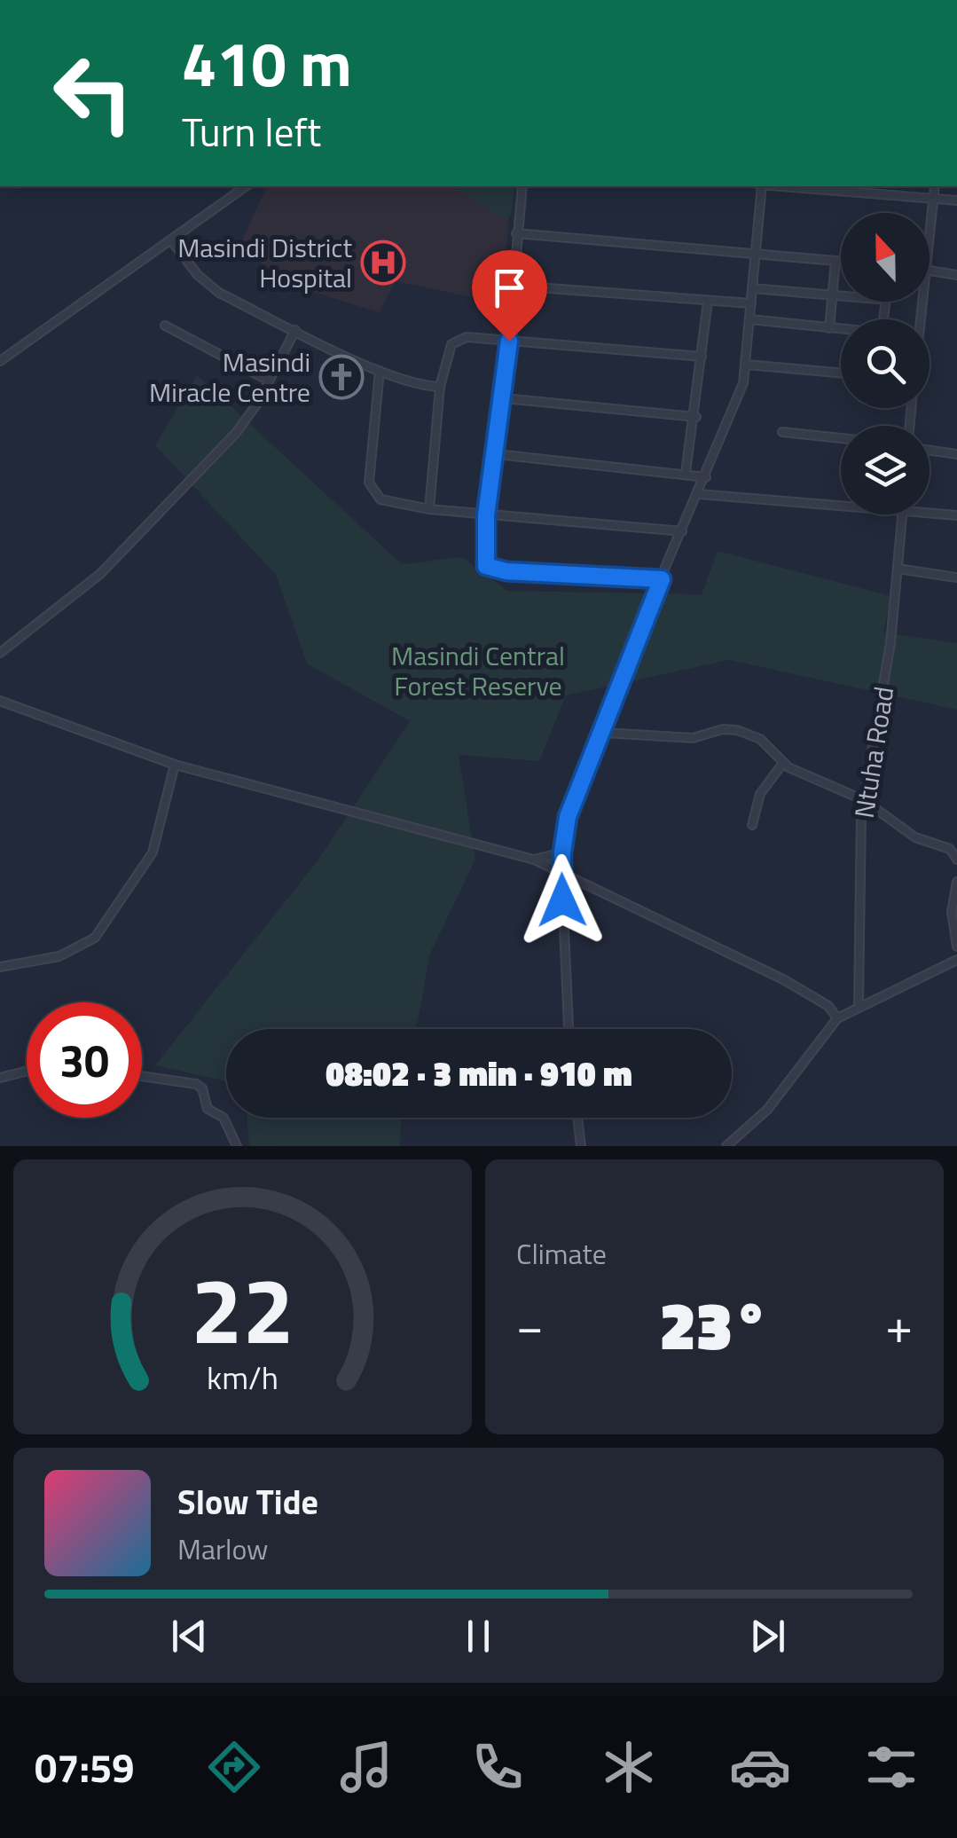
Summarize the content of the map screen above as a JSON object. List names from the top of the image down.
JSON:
{
  "streets": {
    "street": ["Ntuha Road"]
  },
  "parks": ["Masindi Central Forest Reserve"],
  "places": {
    "hospital": ["Masindi District Hospital"],
    "church": ["Masindi Miracle Centre"]
  },
  "north": "top",
  "page": {
    "turn": ["410 m", "Turn left"],
    "limit": "30",
    "trip": "08:02 · 3 min · 910 m",
    "tile": "Climate",
    "heat": ["−", "23°", "+"],
    "song": ["Slow Tide", "Marlow"],
    "tabs": "07:59",
    "gauge": ["22", "km/h"]
  }
}
